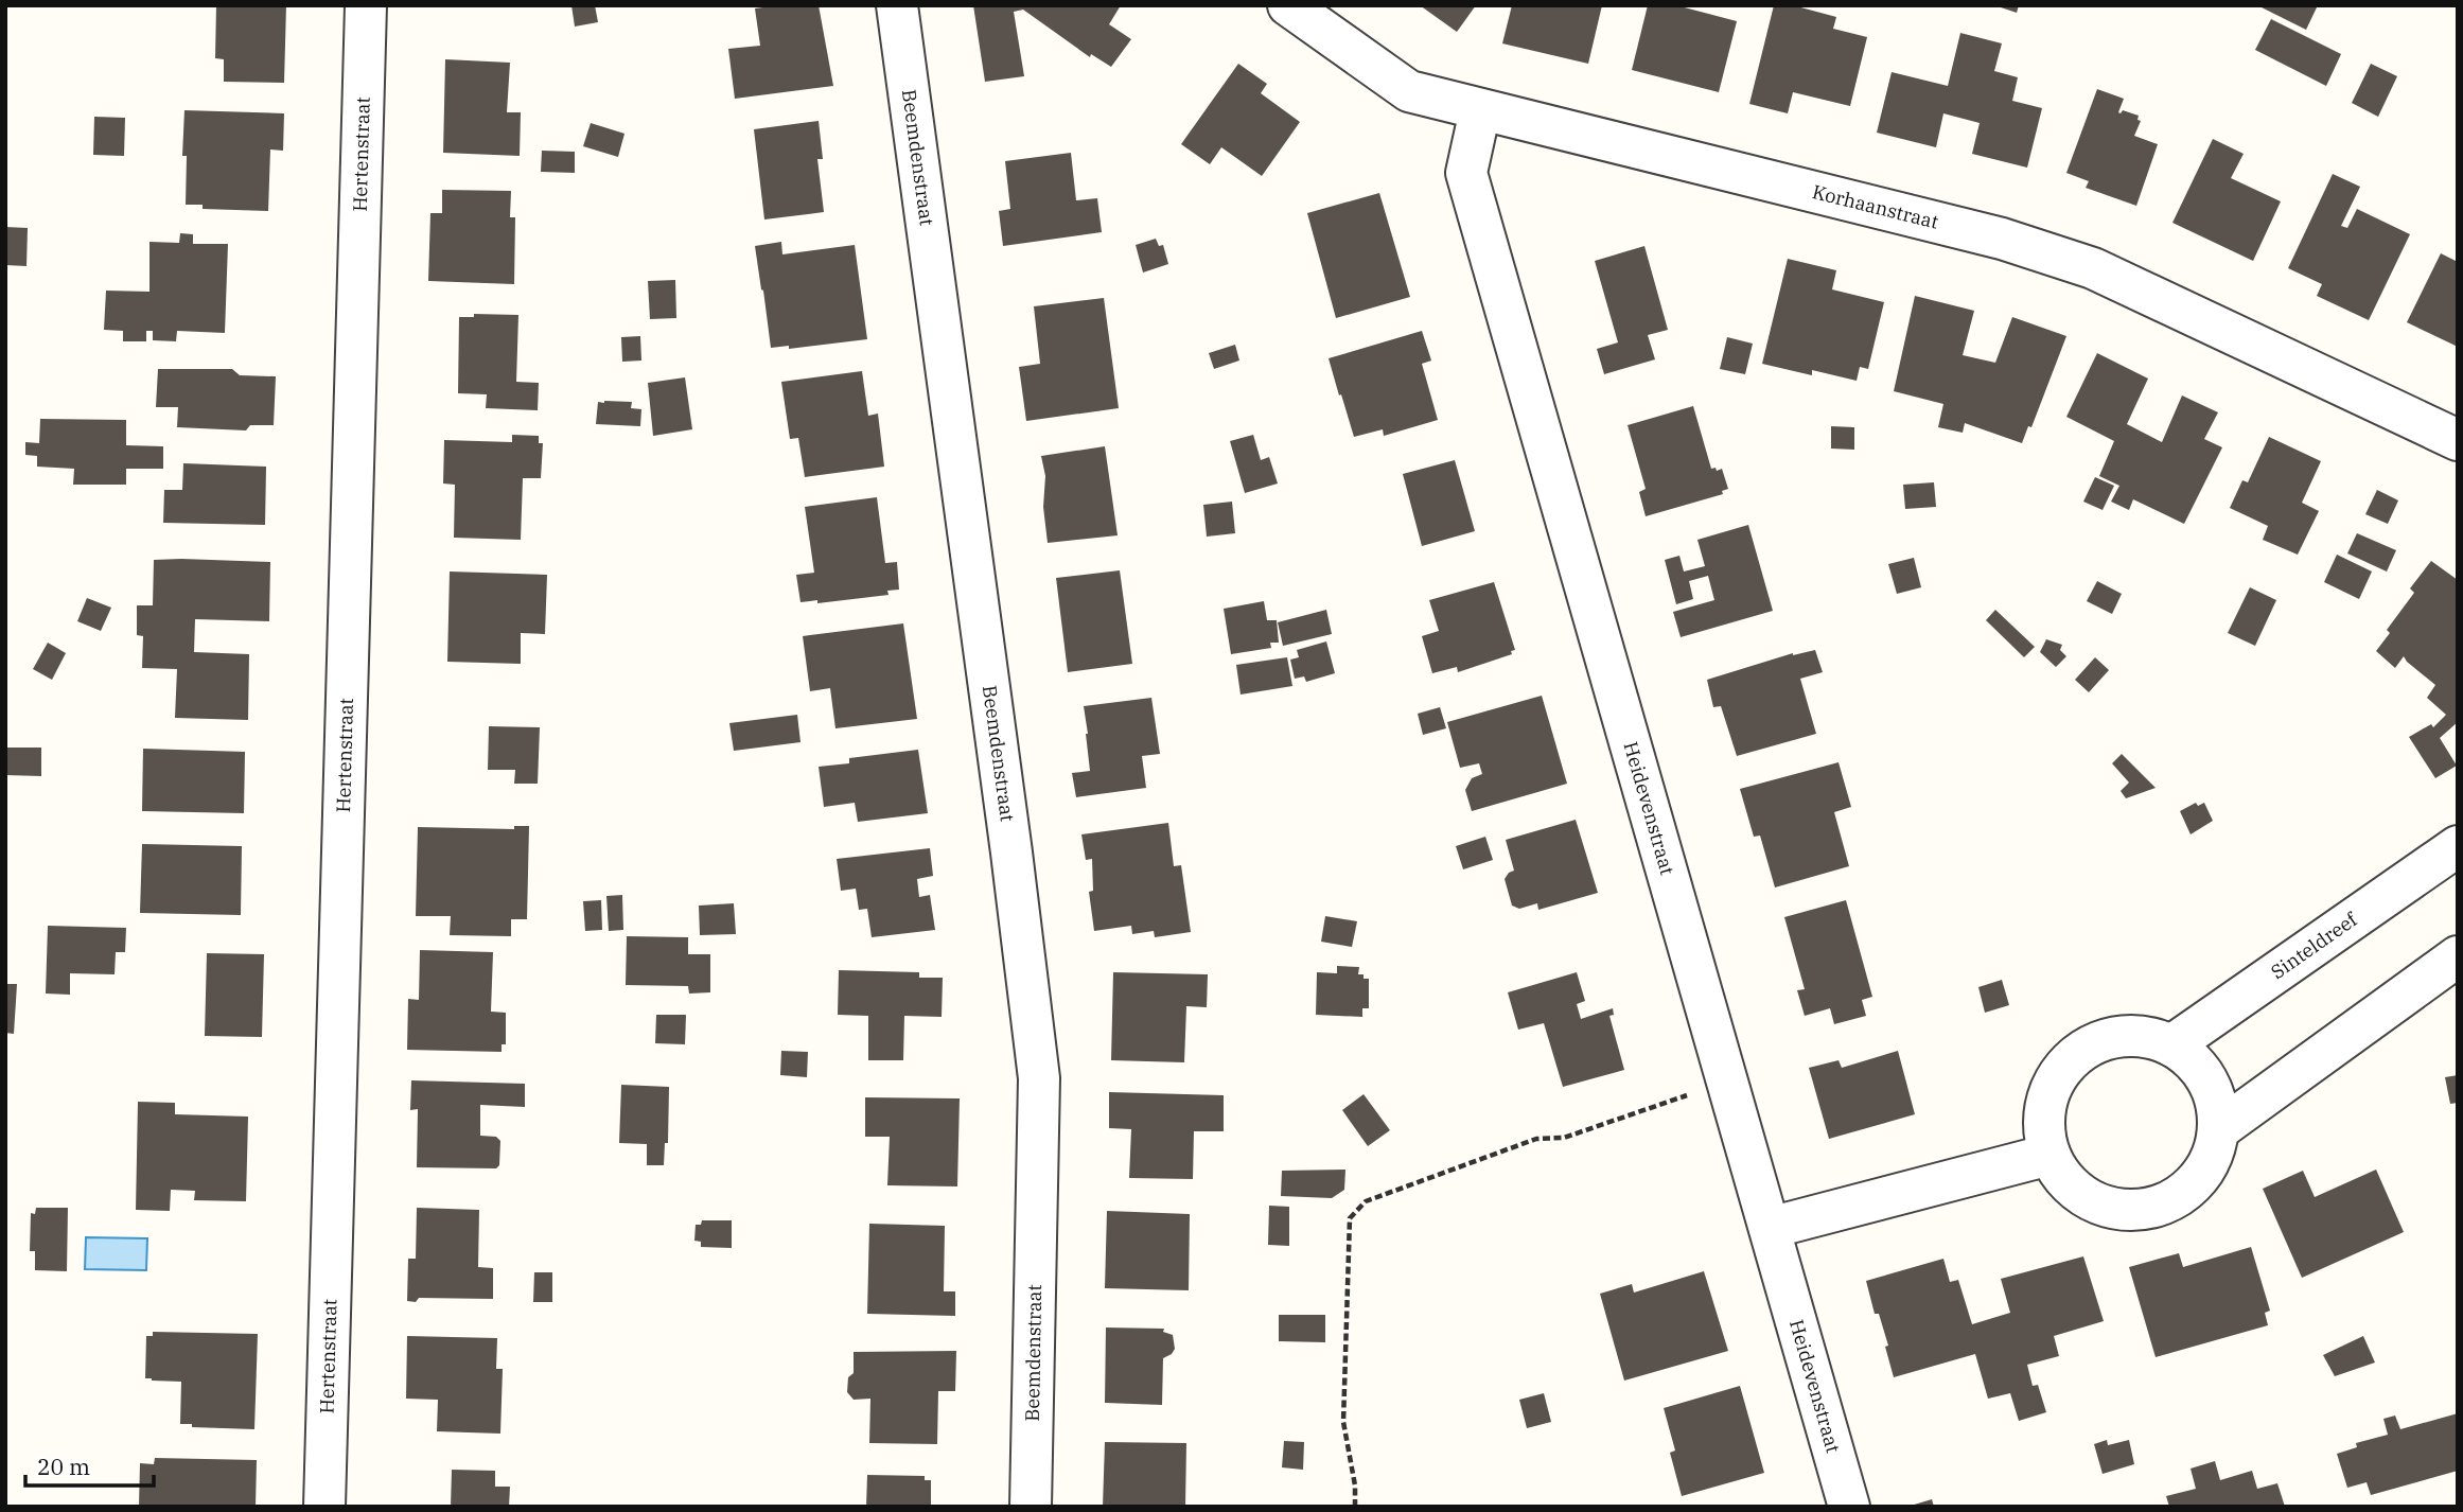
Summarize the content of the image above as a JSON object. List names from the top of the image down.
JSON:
{
  "streets": {
    "street": [
      "Hertenstraat",
      "Beemdenstraat",
      "Korhaanstraat",
      "Heidevenstraat",
      "Sinteldreef"
    ]
  },
  "crossings": [
    ["Korhaanstraat", "Heidevenstraat"]
  ],
  "scale_bar": "20 m"
}
